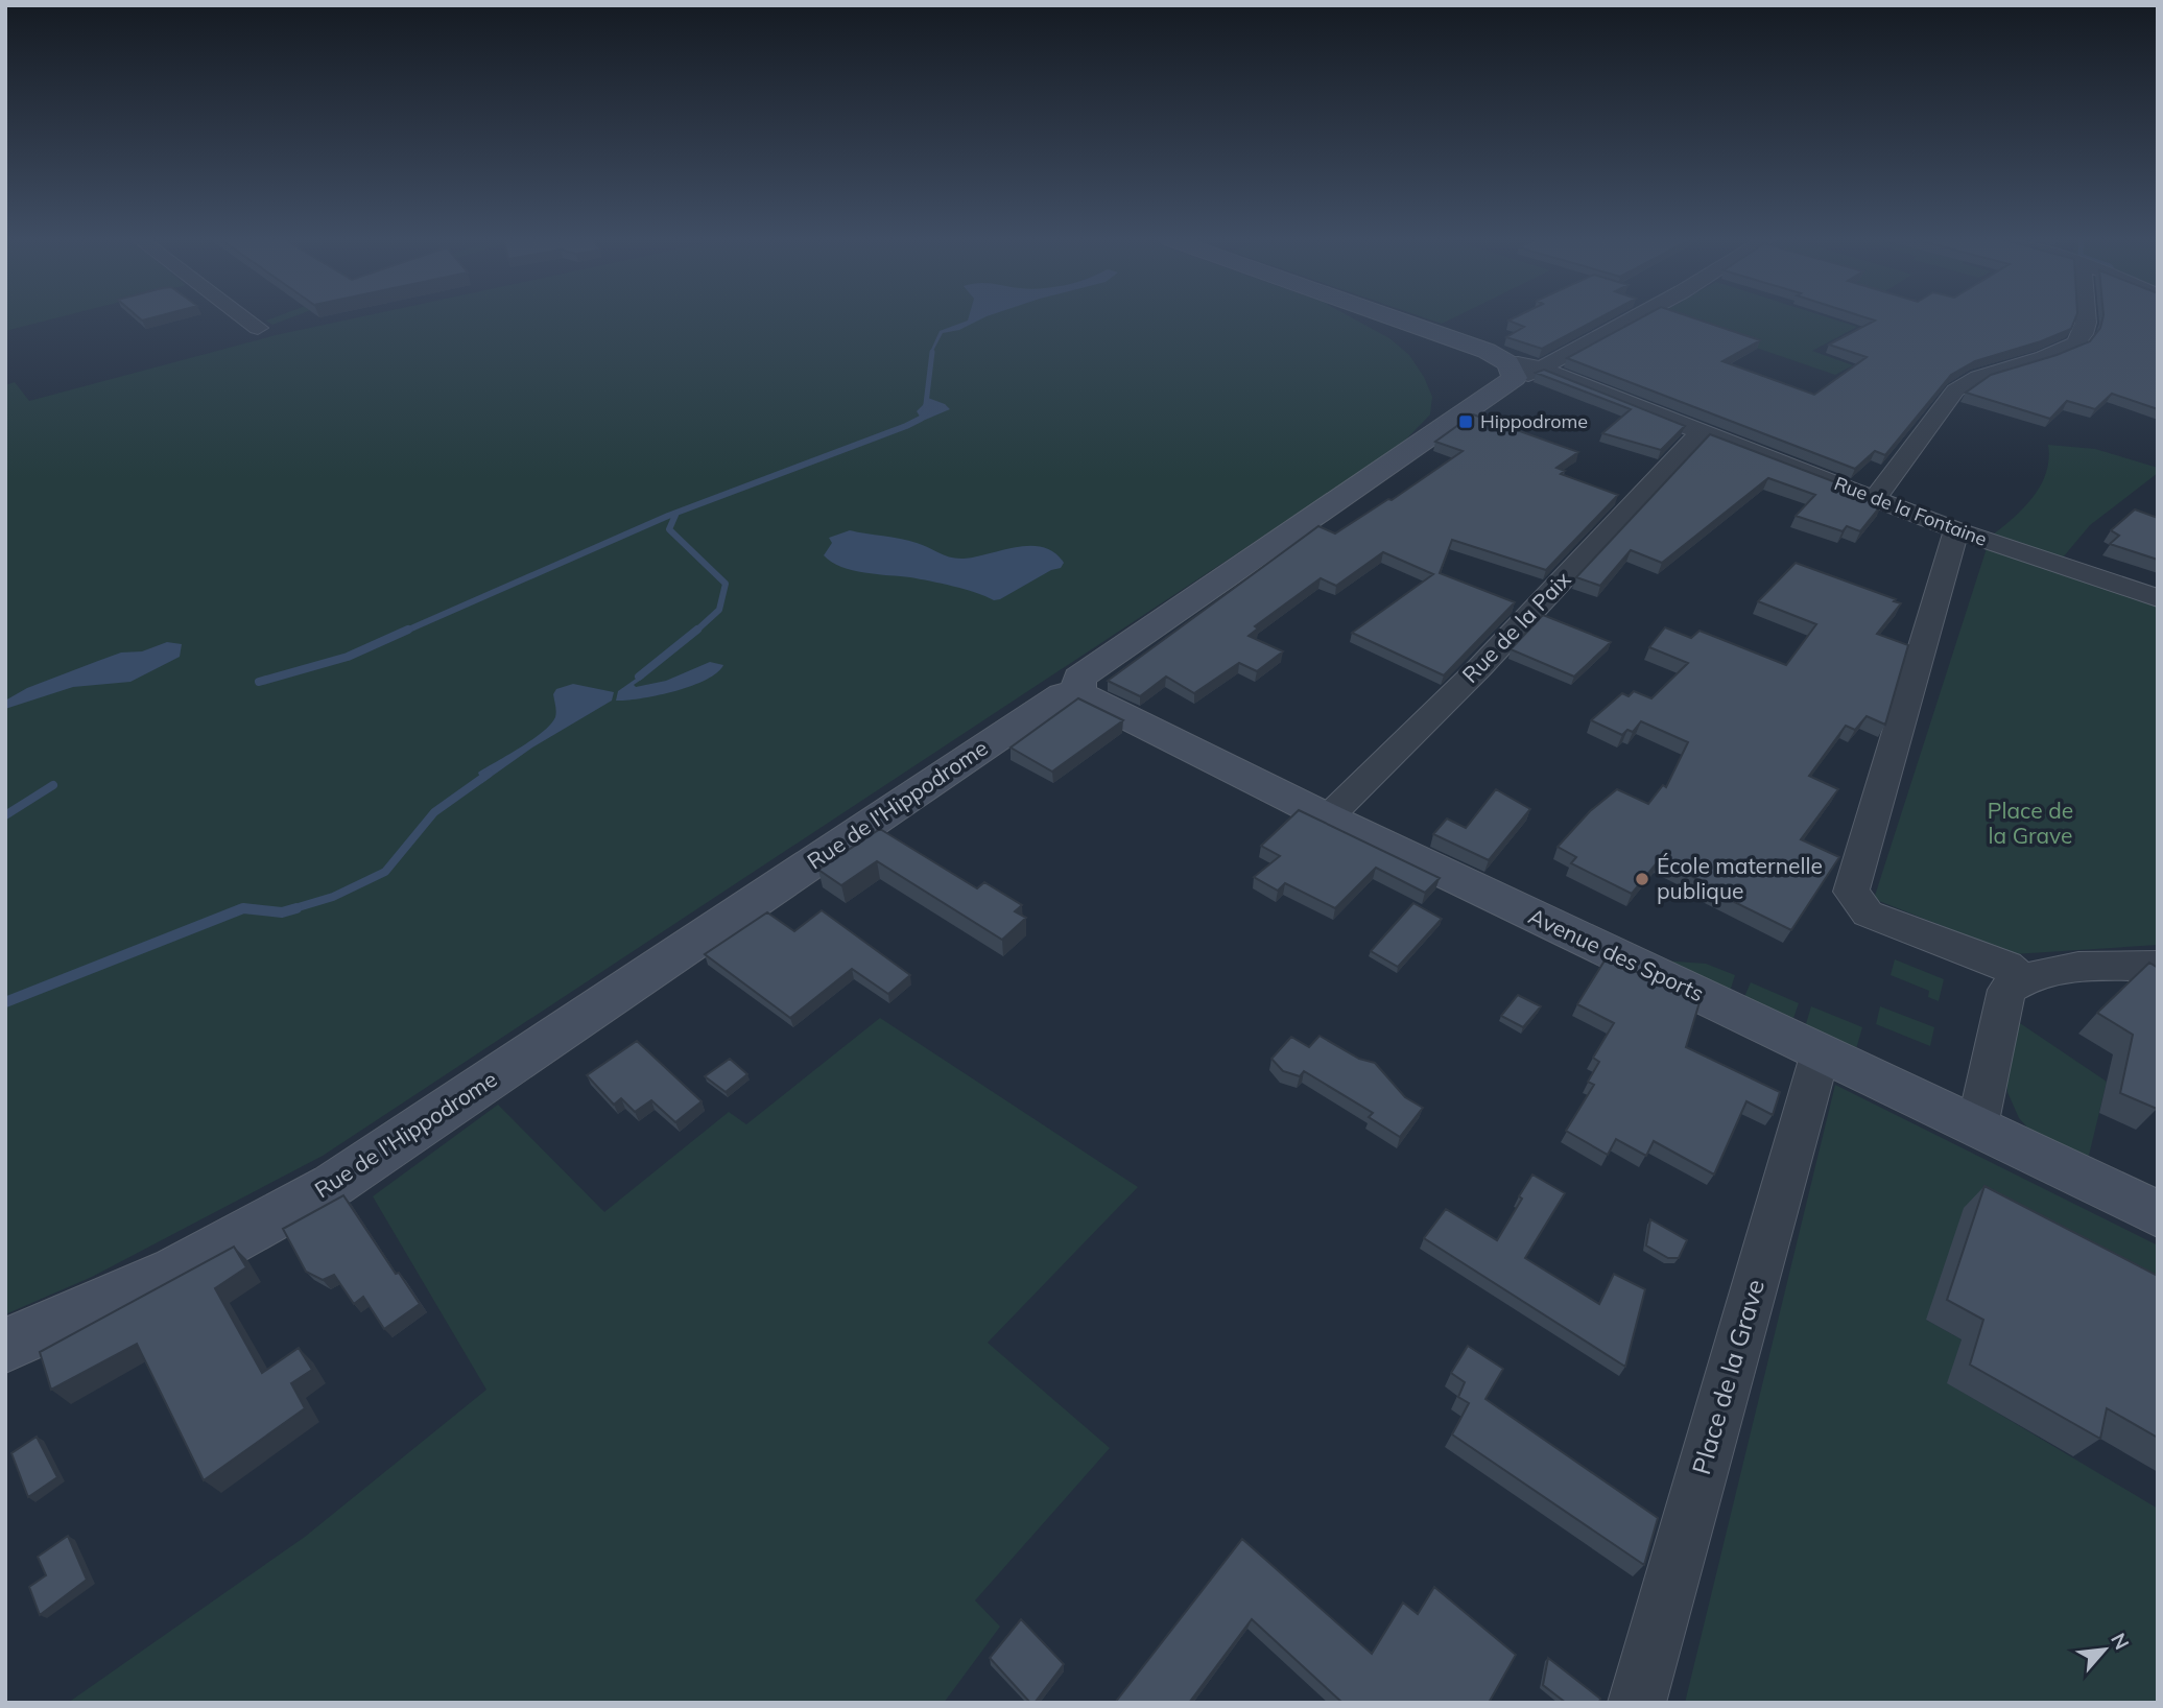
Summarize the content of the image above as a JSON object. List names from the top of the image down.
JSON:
{
  "streets": {
    "main road": ["Rue de l'Hippodrome", "Avenue des Sports"],
    "street": ["Rue de la Fontaine", "Rue de la Paix", "Place de la Grave"]
  },
  "crossings": [
    ["Rue de la Fontaine", "Rue de la Paix"],
    ["Rue de la Fontaine", "Rue de l'Hippodrome"],
    ["Rue de la Paix", "Avenue des Sports"],
    ["Rue de l'Hippodrome", "Avenue des Sports"],
    ["Avenue des Sports", "Place de la Grave"]
  ],
  "parks": ["Place de la Grave"],
  "places": {
    "transit": ["Hippodrome"],
    "other": ["École maternelle publique"]
  },
  "north": "top right"
}
